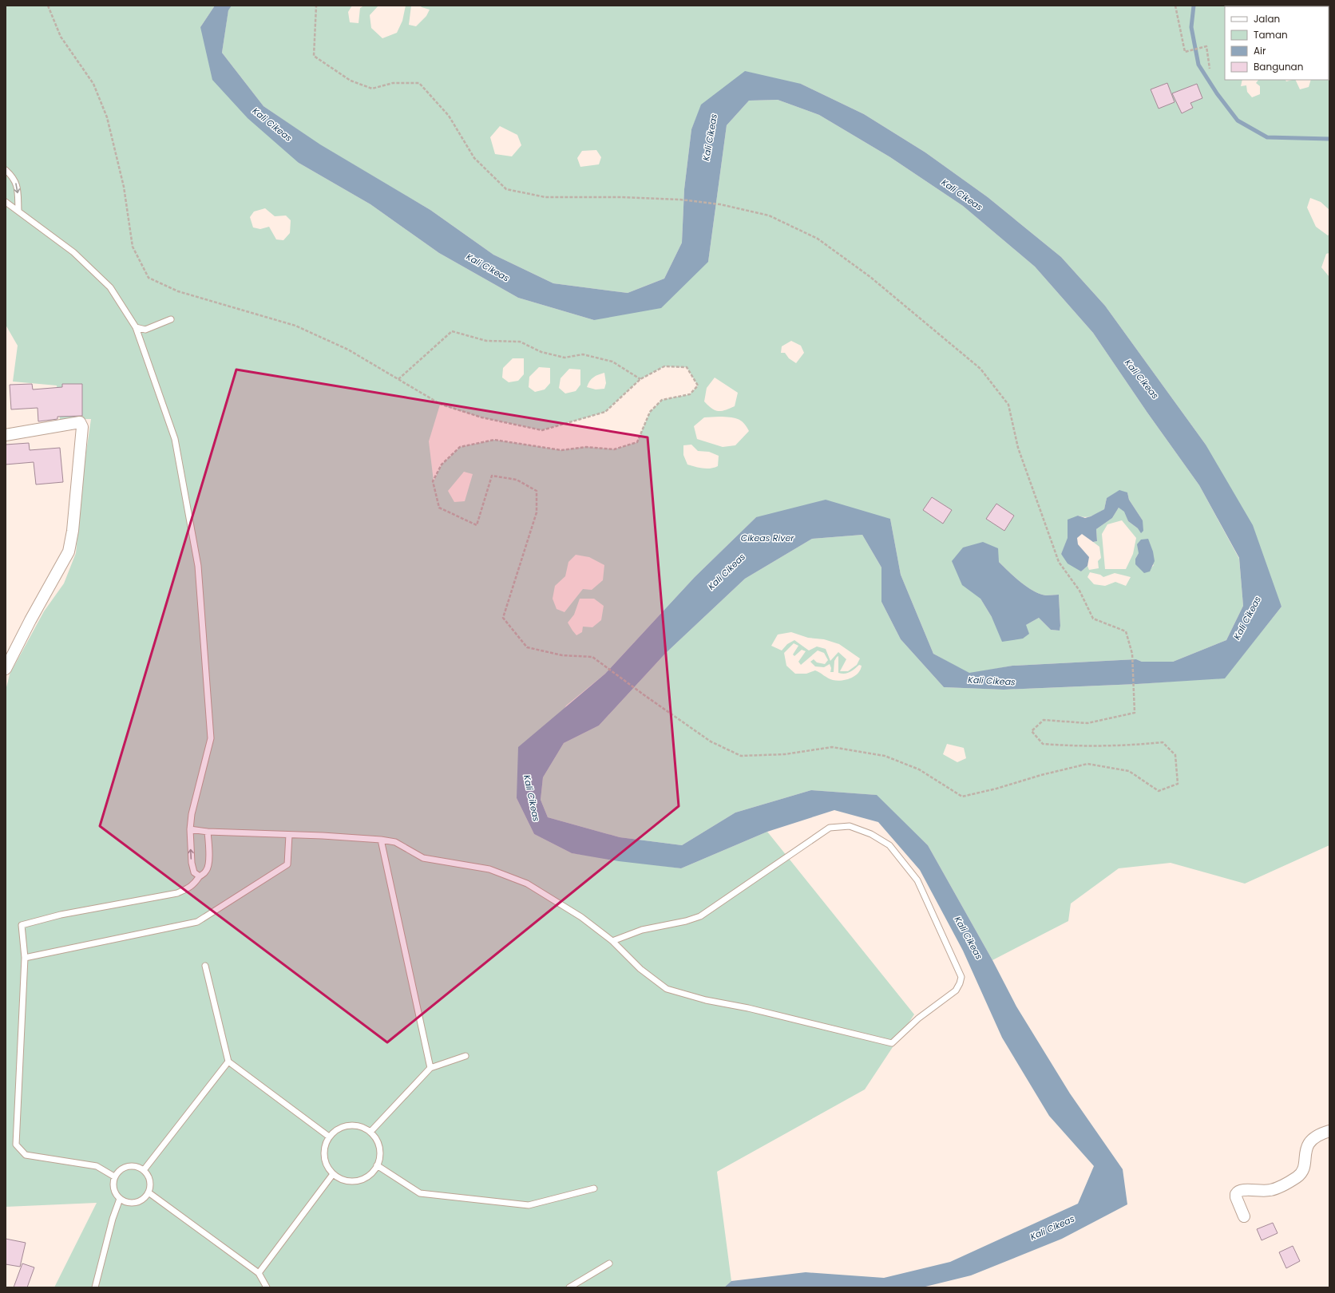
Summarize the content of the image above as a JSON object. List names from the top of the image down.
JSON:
{
  "water": ["Kali Cikeas", "Cikeas River"],
  "legend": [
    "Jalan",
    "Taman",
    "Air",
    "Bangunan"
  ]
}
